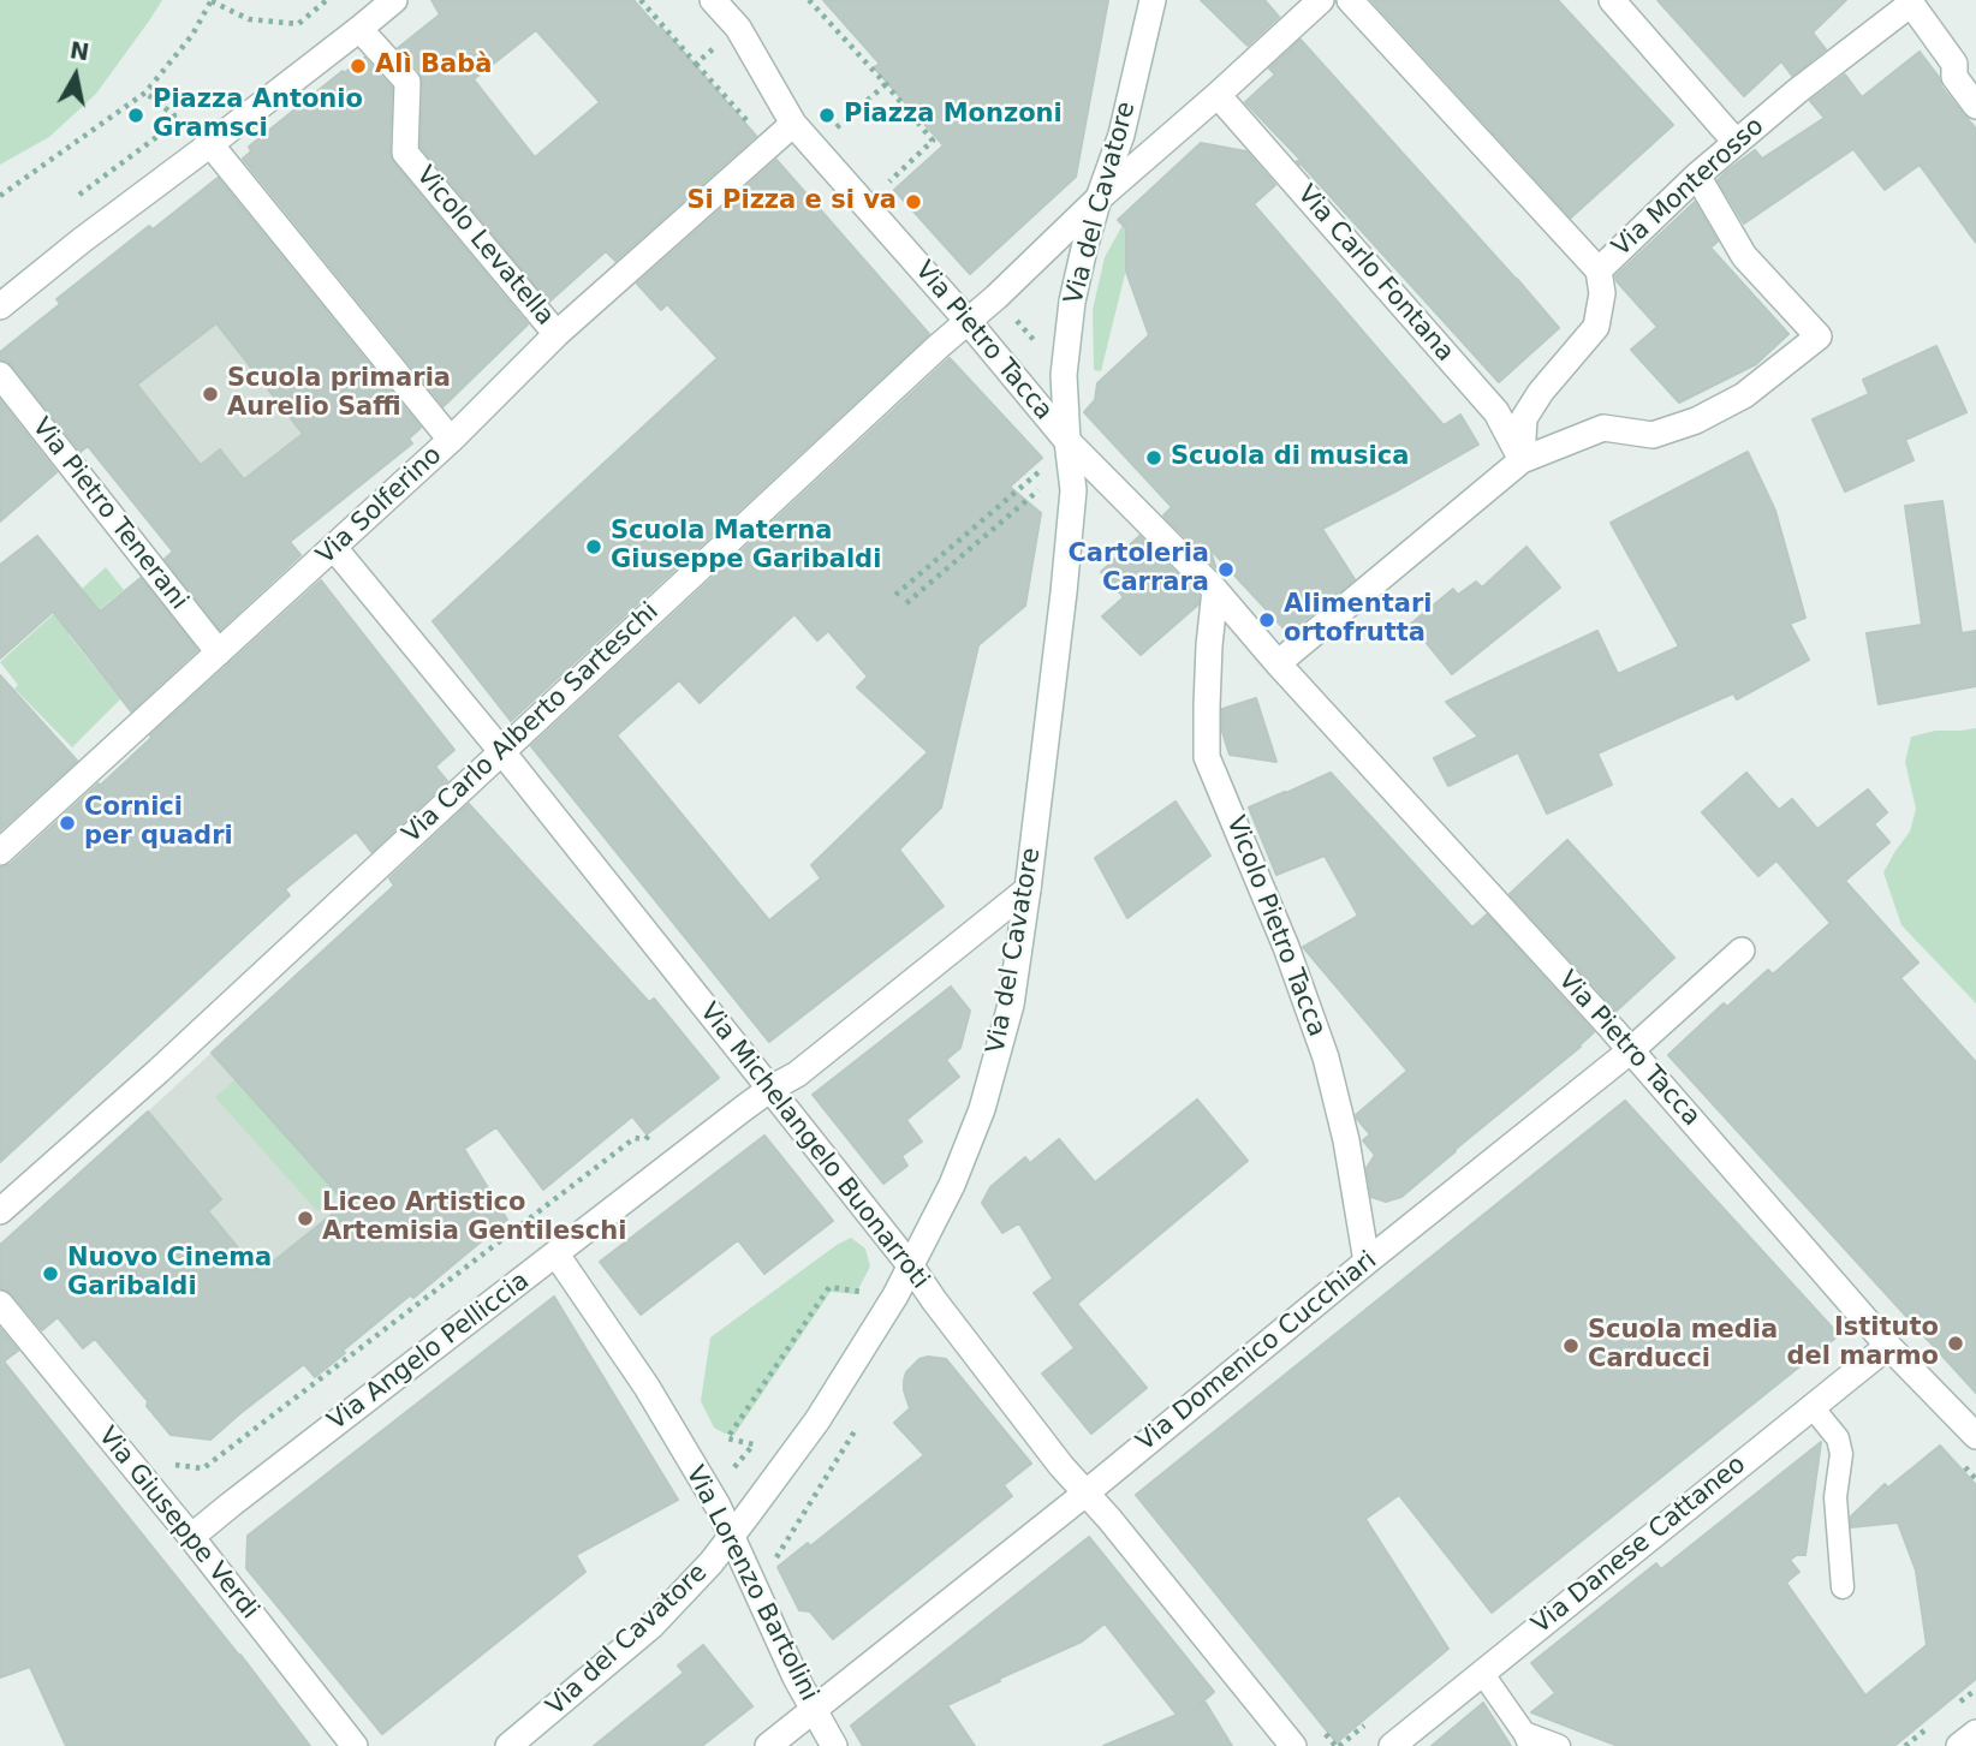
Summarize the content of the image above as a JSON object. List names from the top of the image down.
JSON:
{
  "streets": {
    "street": [
      "Via Monterosso",
      "Via del Cavatore",
      "Vicolo Levatella",
      "Via Carlo Fontana",
      "Via Pietro Tacca",
      "Via Solferino",
      "Via Pietro Tenerani",
      "Via Carlo Alberto Sarteschi",
      "Vicolo Pietro Tacca",
      "Via Michelangelo Buonarroti",
      "Via Angelo Pelliccia",
      "Via Domenico Cucchiari",
      "Via Giuseppe Verdi",
      "Via Danese Cattaneo",
      "Via Lorenzo Bartolini"
    ]
  },
  "crossings": [
    ["Via Monterosso", "Via Carlo Fontana"],
    ["Via del Cavatore", "Via Pietro Tacca"],
    ["Via del Cavatore", "Via Carlo Alberto Sarteschi"],
    ["Via del Cavatore", "Via Michelangelo Buonarroti"],
    ["Via del Cavatore", "Via Angelo Pelliccia"],
    ["Via del Cavatore", "Via Lorenzo Bartolini"],
    ["Vicolo Levatella", "Via Solferino"],
    ["Via Pietro Tacca", "Via Solferino"],
    ["Via Pietro Tacca", "Via Carlo Alberto Sarteschi"],
    ["Via Pietro Tacca", "Vicolo Pietro Tacca"],
    ["Via Pietro Tacca", "Via Domenico Cucchiari"],
    ["Via Pietro Tacca", "Via Danese Cattaneo"],
    ["Via Solferino", "Via Pietro Tenerani"],
    ["Via Solferino", "Via Michelangelo Buonarroti"],
    ["Via Carlo Alberto Sarteschi", "Via Michelangelo Buonarroti"],
    ["Vicolo Pietro Tacca", "Via Domenico Cucchiari"],
    ["Via Michelangelo Buonarroti", "Via Angelo Pelliccia"],
    ["Via Michelangelo Buonarroti", "Via Domenico Cucchiari"],
    ["Via Angelo Pelliccia", "Via Giuseppe Verdi"],
    ["Via Angelo Pelliccia", "Via Lorenzo Bartolini"],
    ["Via Domenico Cucchiari", "Via Lorenzo Bartolini"]
  ],
  "places": [
    "Alì Babà",
    "Piazza Antonio Gramsci",
    "Piazza Monzoni",
    "Si Pizza e si va",
    "Scuola primaria Aurelio Saffi",
    "Scuola di musica",
    "Scuola Materna Giuseppe Garibaldi",
    "Cartoleria Carrara",
    "Alimentari ortofrutta",
    "Cornici per quadri",
    "Liceo Artistico Artemisia Gentileschi",
    "Nuovo Cinema Garibaldi",
    "Istituto del marmo",
    "Scuola media Carducci"
  ],
  "north": "top"
}
